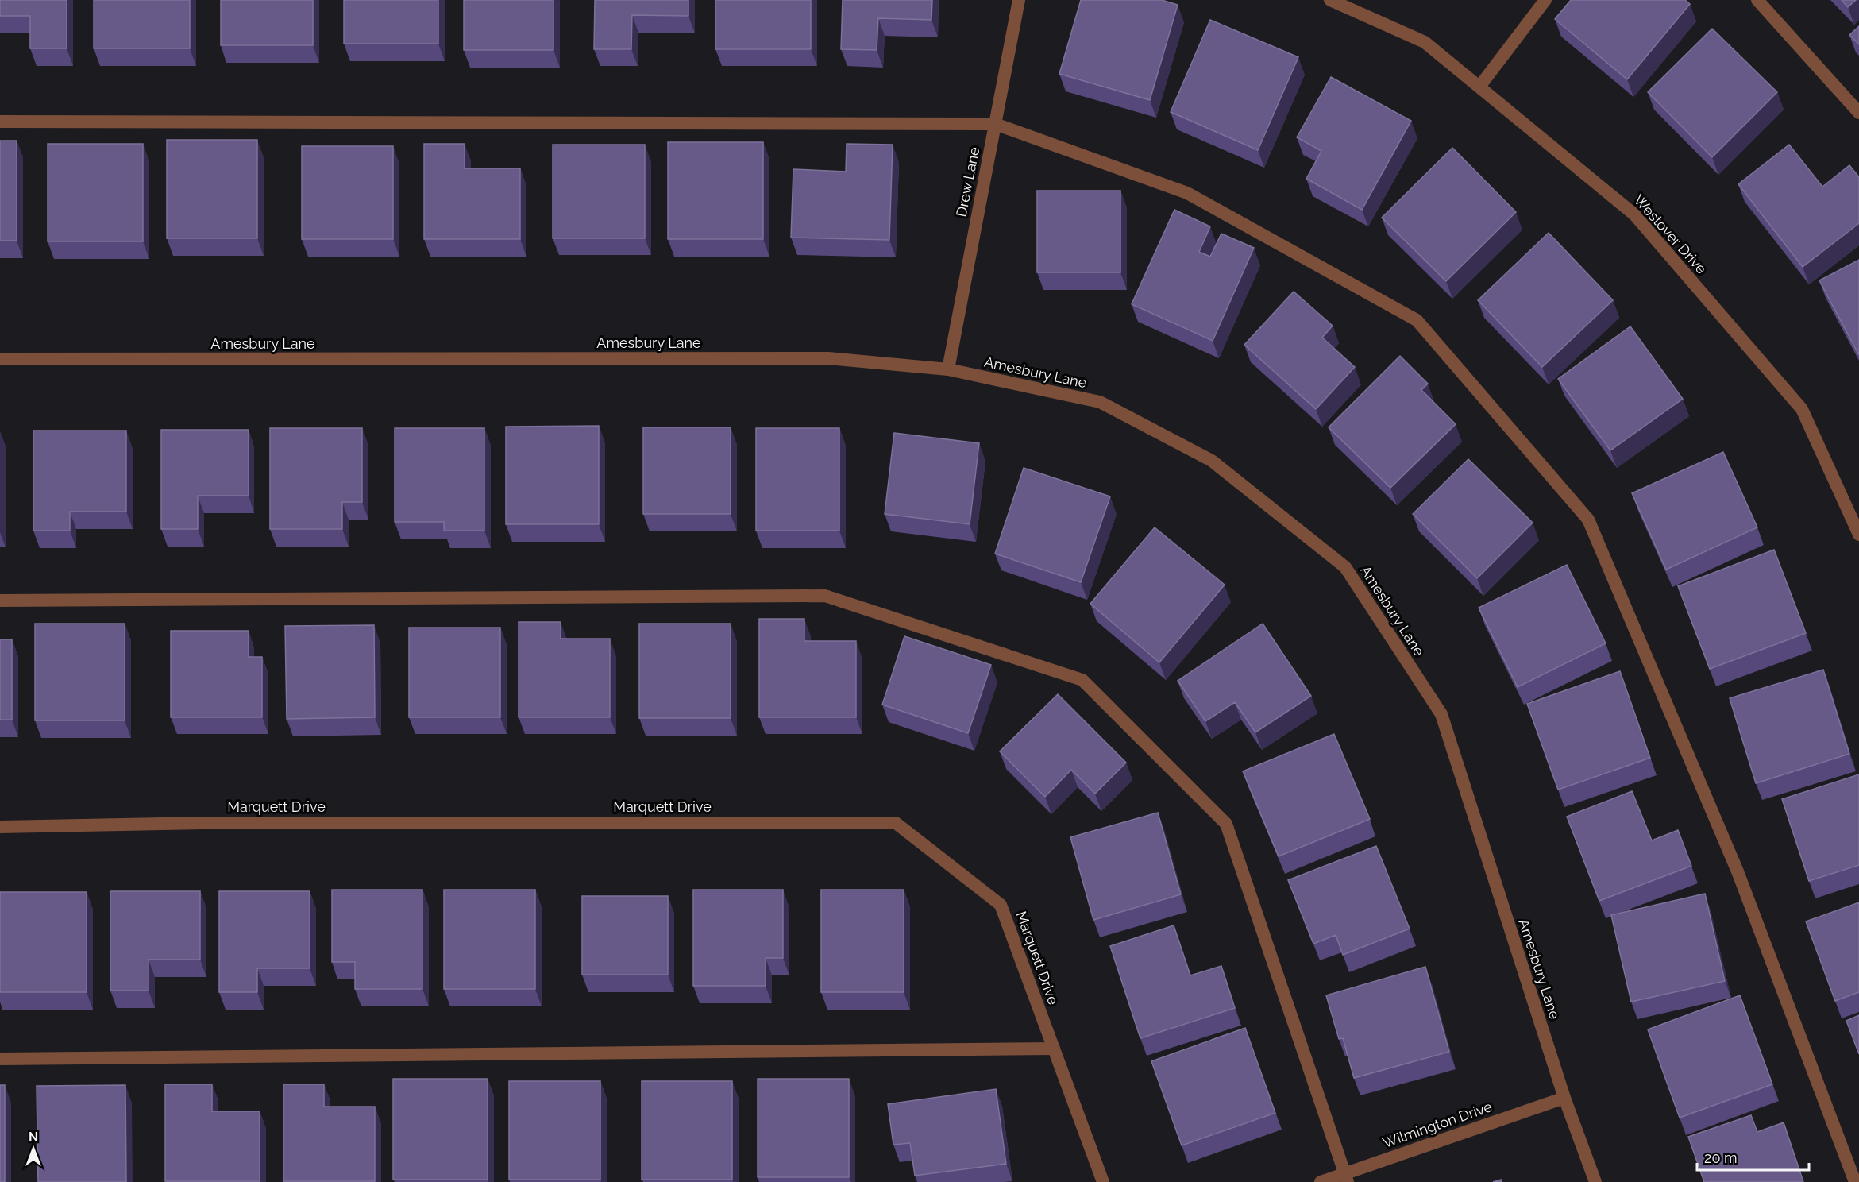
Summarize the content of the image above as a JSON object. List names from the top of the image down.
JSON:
{
  "streets": {
    "street": [
      "Drew Lane",
      "Westover Drive",
      "Amesbury Lane",
      "Marquett Drive",
      "Wilmington Drive"
    ]
  },
  "crossings": [
    ["Drew Lane", "Amesbury Lane"],
    ["Amesbury Lane", "Wilmington Drive"]
  ],
  "scale_bar": "20 m",
  "north": "top"
}
